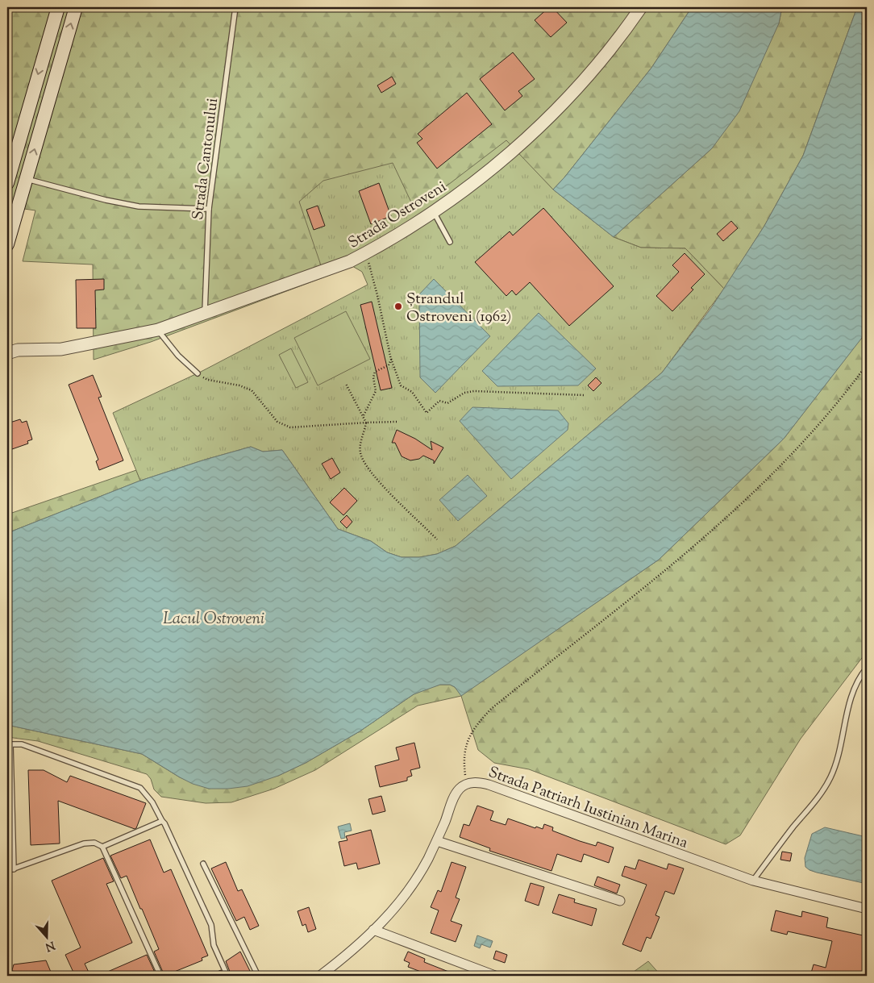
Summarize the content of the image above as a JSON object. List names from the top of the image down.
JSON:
{
  "streets": {
    "street": ["Strada Ostroveni", "Strada Patriarh Iustinian Marina"],
    "lane": ["Strada Cantonului"]
  },
  "crossings": [
    ["Strada Cantonului", "Strada Ostroveni"]
  ],
  "water": ["Lacul Ostroveni"],
  "places": ["Ștrandul Ostroveni (1962)"],
  "north": "bottom"
}
